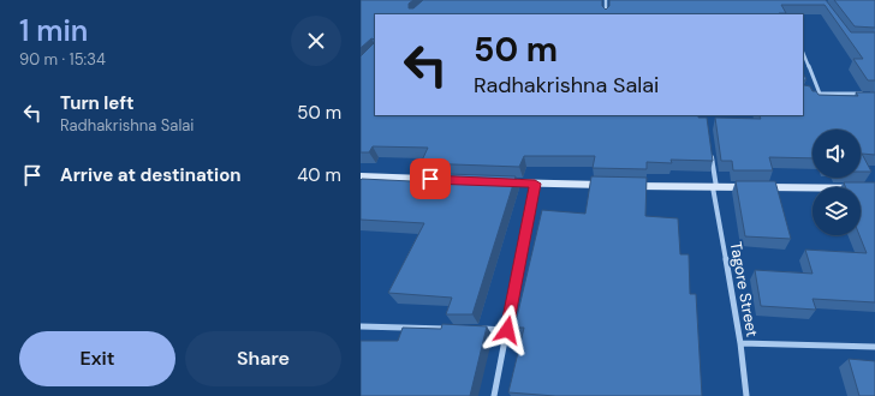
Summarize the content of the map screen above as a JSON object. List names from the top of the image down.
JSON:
{
  "streets": {
    "street": ["Tagore Street"]
  },
  "page": {
    "heading": ["1 min", "90 m · 15:34"],
    "turn": ["50 m", "Radhakrishna Salai"],
    "list": [
      {
        "name": "Turn left",
        "note": "Radhakrishna Salai",
        "value": "50 m"
      },
      {
        "name": "Arrive at destination",
        "value": "40 m"
      }
    ],
    "buttons": ["Exit", "Share"]
  }
}
